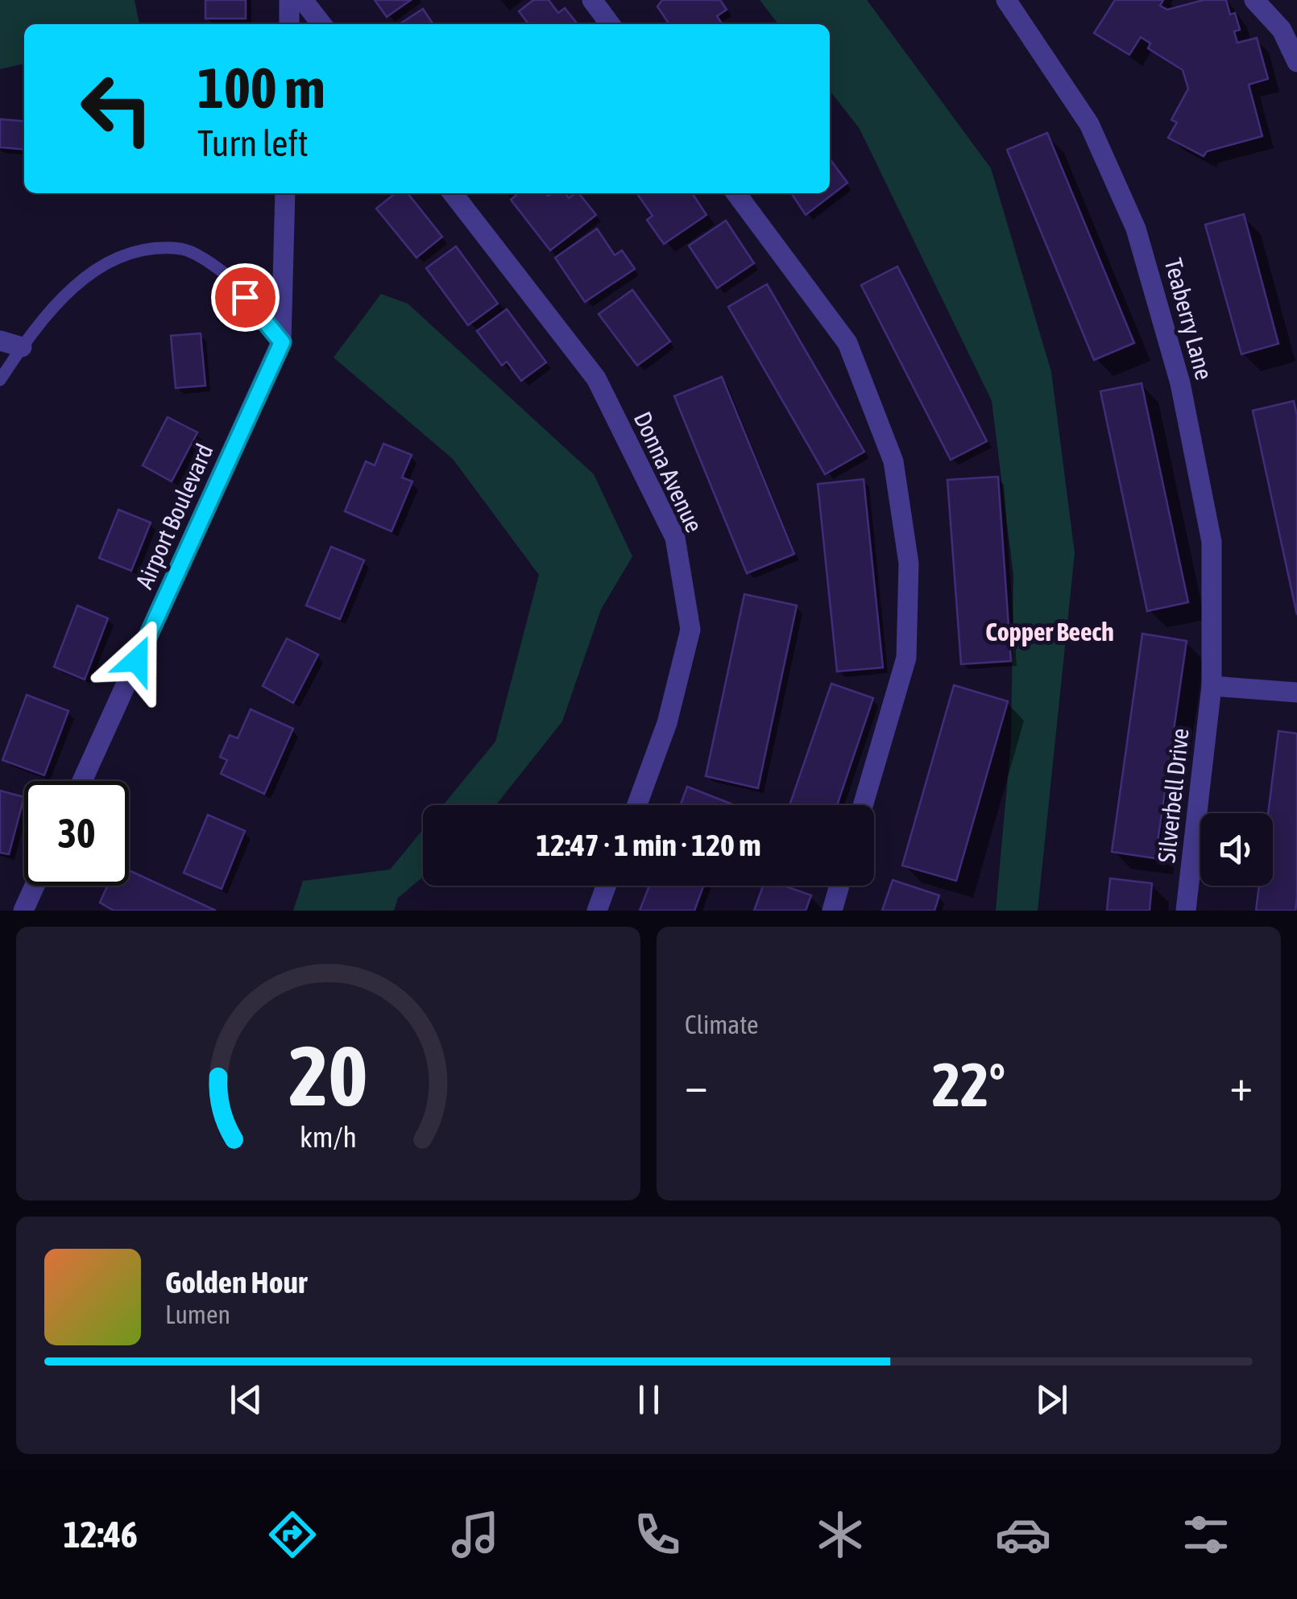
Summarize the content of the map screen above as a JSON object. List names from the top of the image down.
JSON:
{
  "streets": {
    "street": [
      "Teaberry Lane",
      "Donna Avenue",
      "Airport Boulevard",
      "Silverbell Drive"
    ]
  },
  "crossings": [
    ["Teaberry Lane", "Silverbell Drive"]
  ],
  "districts": ["Copper Beech"],
  "page": {
    "turn": ["100 m", "Turn left"],
    "limit": "30",
    "trip": "12:47 · 1 min · 120 m",
    "tile": "Climate",
    "heat": ["−", "22°", "+"],
    "song": ["Golden Hour", "Lumen"],
    "tabs": "12:46",
    "gauge": ["20", "km/h"]
  }
}
